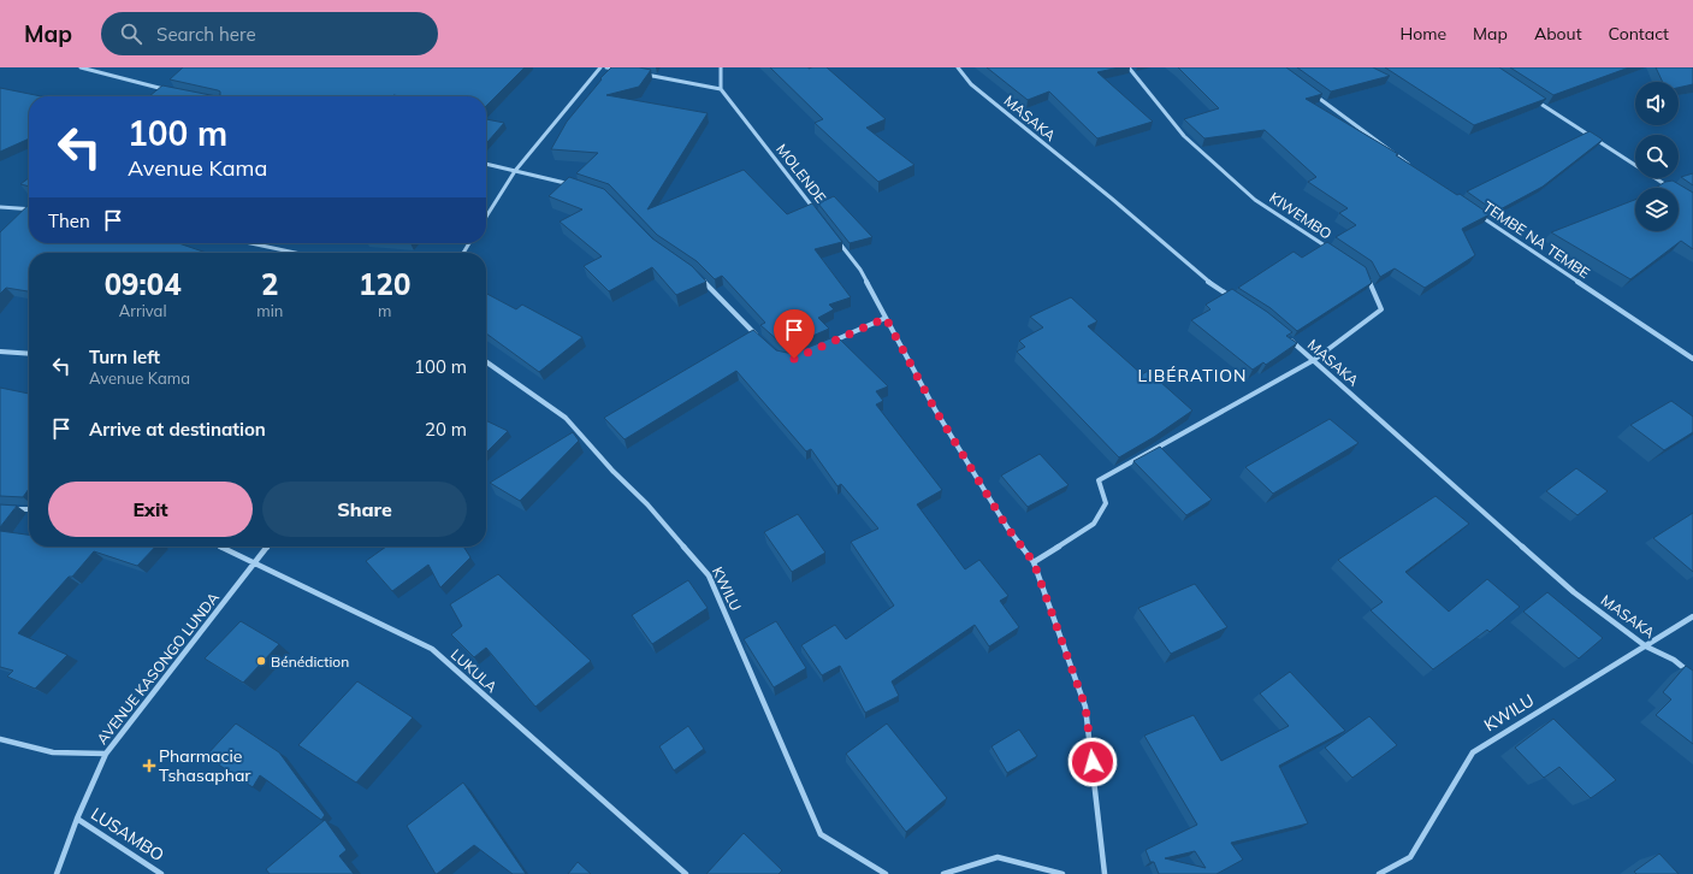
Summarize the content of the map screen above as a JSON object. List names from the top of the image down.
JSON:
{
  "streets": {
    "street": [
      "MASAKA",
      "MOLENDE",
      "KIWEMBO",
      "TEMBE NA TEMBE",
      "KWILU",
      "AVENUE KASONGO LUNDA",
      "LUKULA",
      "LUSAMBO"
    ]
  },
  "crossings": [
    ["MASAKA", "KWILU"],
    ["AVENUE KASONGO LUNDA", "LUKULA"],
    ["AVENUE KASONGO LUNDA", "LUSAMBO"]
  ],
  "districts": ["LIBÉRATION"],
  "places": {
    "other": ["Bénédiction"],
    "health": ["Pharmacie Tshasaphar"]
  },
  "page": {
    "header": "Map",
    "search": "Search here",
    "nav": [
      "Home",
      "Map",
      "About",
      "Contact"
    ],
    "turn": ["100 m", "Avenue Kama"],
    "then": "Then",
    "eta": [
      "09:04",
      "Arrival",
      "2",
      "min",
      "120",
      "m"
    ],
    "list": [
      {
        "name": "Turn left",
        "note": "Avenue Kama",
        "value": "100 m"
      },
      {
        "name": "Arrive at destination",
        "value": "20 m"
      }
    ],
    "buttons": ["Exit", "Share"]
  }
}
